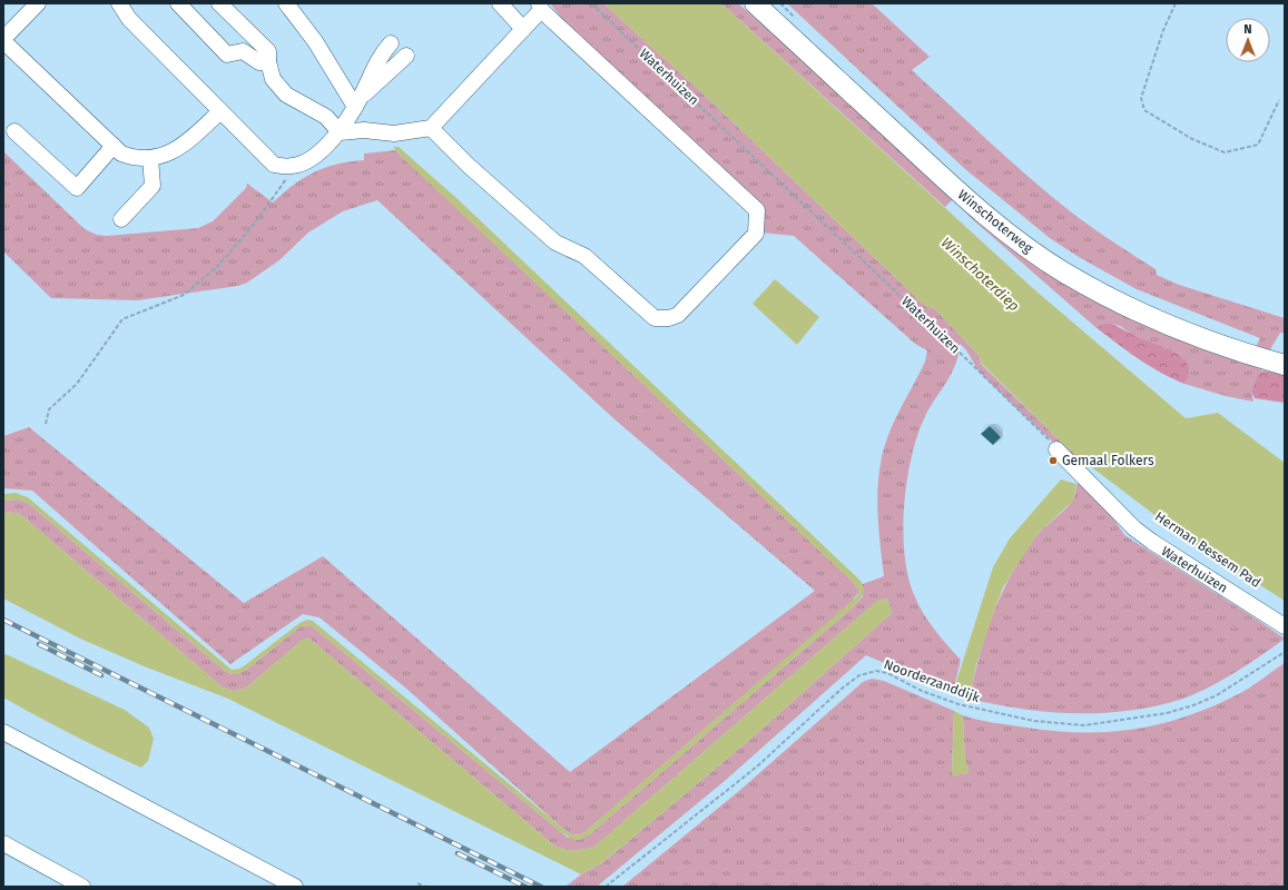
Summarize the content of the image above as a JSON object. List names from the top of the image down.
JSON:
{
  "streets": {
    "main road": ["Winschoterweg"],
    "street": ["Waterhuizen"],
    "path": ["Noorderzanddijk"]
  },
  "water": ["Winschoterdiep"],
  "places": ["Gemaal Folkers"],
  "north": "top"
}
